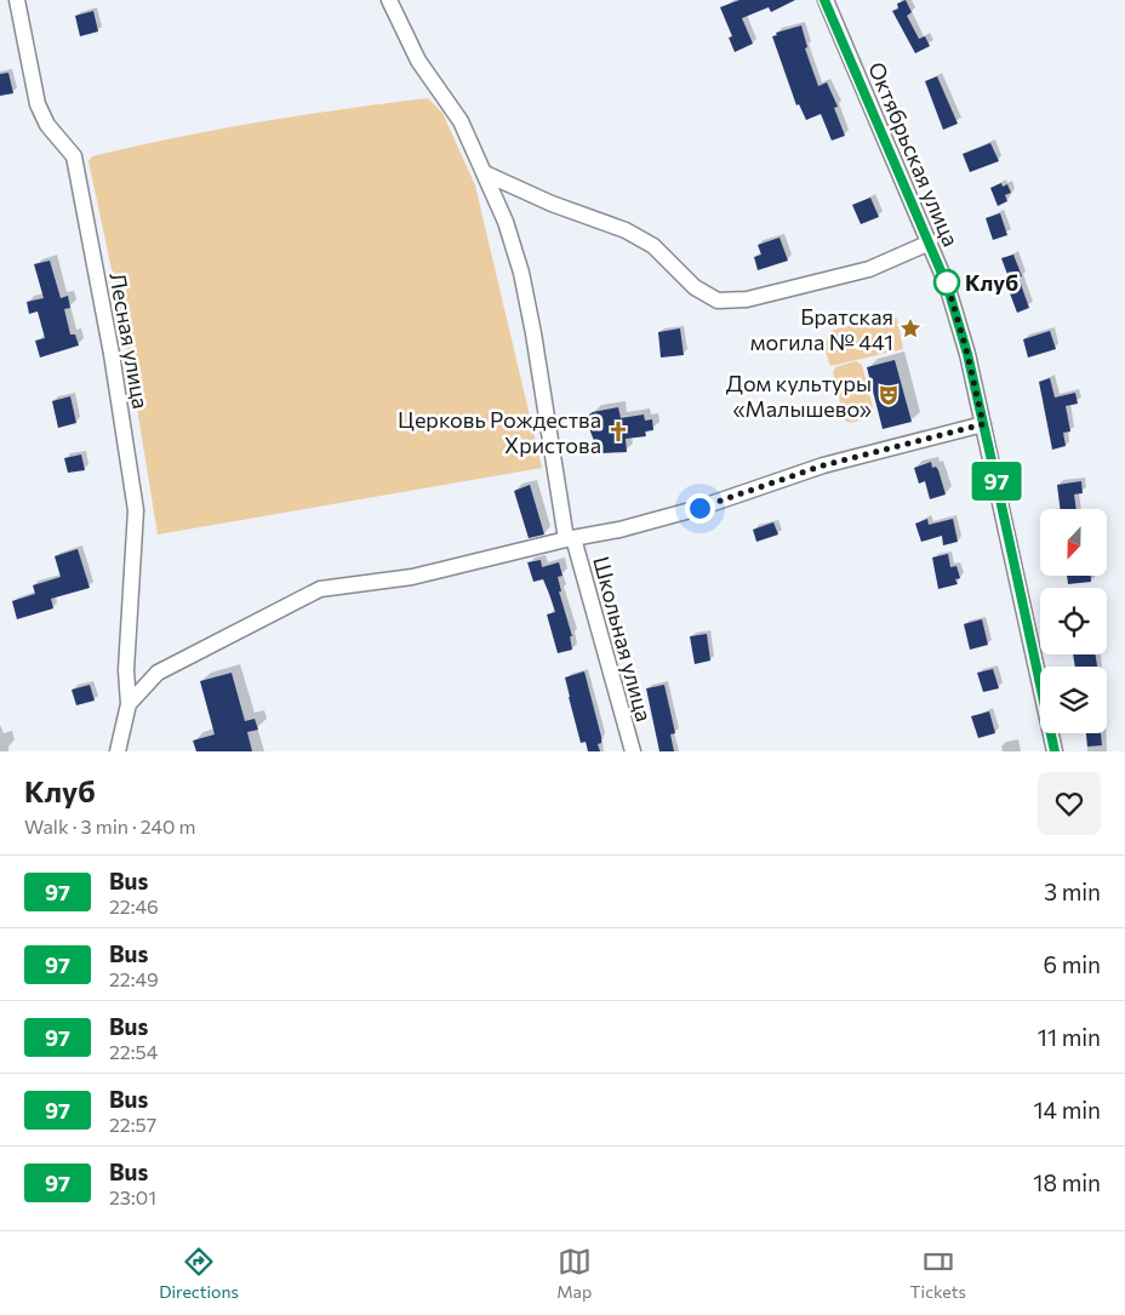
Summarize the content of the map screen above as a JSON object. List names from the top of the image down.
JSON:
{
  "streets": {
    "street": ["Октябрьская улица", "Лесная улица", "Школьная улица"]
  },
  "places": {
    "other": ["Клуб"],
    "place": ["Братская могила № 441"],
    "theatre": ["Дом культуры «Малышево»"],
    "church": ["Церковь Рождества Христова"]
  },
  "lines": ["bus line 97"],
  "north": "bottom",
  "page": {
    "on_map": "97",
    "heading": ["Клуб", "Walk · 3 min · 240 m"],
    "list": [
      {
        "mark": "97",
        "name": "Bus",
        "note": "22:46",
        "value": "3 min"
      },
      {
        "mark": "97",
        "name": "Bus",
        "note": "22:49",
        "value": "6 min"
      },
      {
        "mark": "97",
        "name": "Bus",
        "note": "22:54",
        "value": "11 min"
      },
      {
        "mark": "97",
        "name": "Bus",
        "note": "22:57",
        "value": "14 min"
      },
      {
        "mark": "97",
        "name": "Bus",
        "note": "23:01",
        "value": "18 min"
      }
    ],
    "tabs": ["Directions", "Map", "Tickets"]
  }
}
